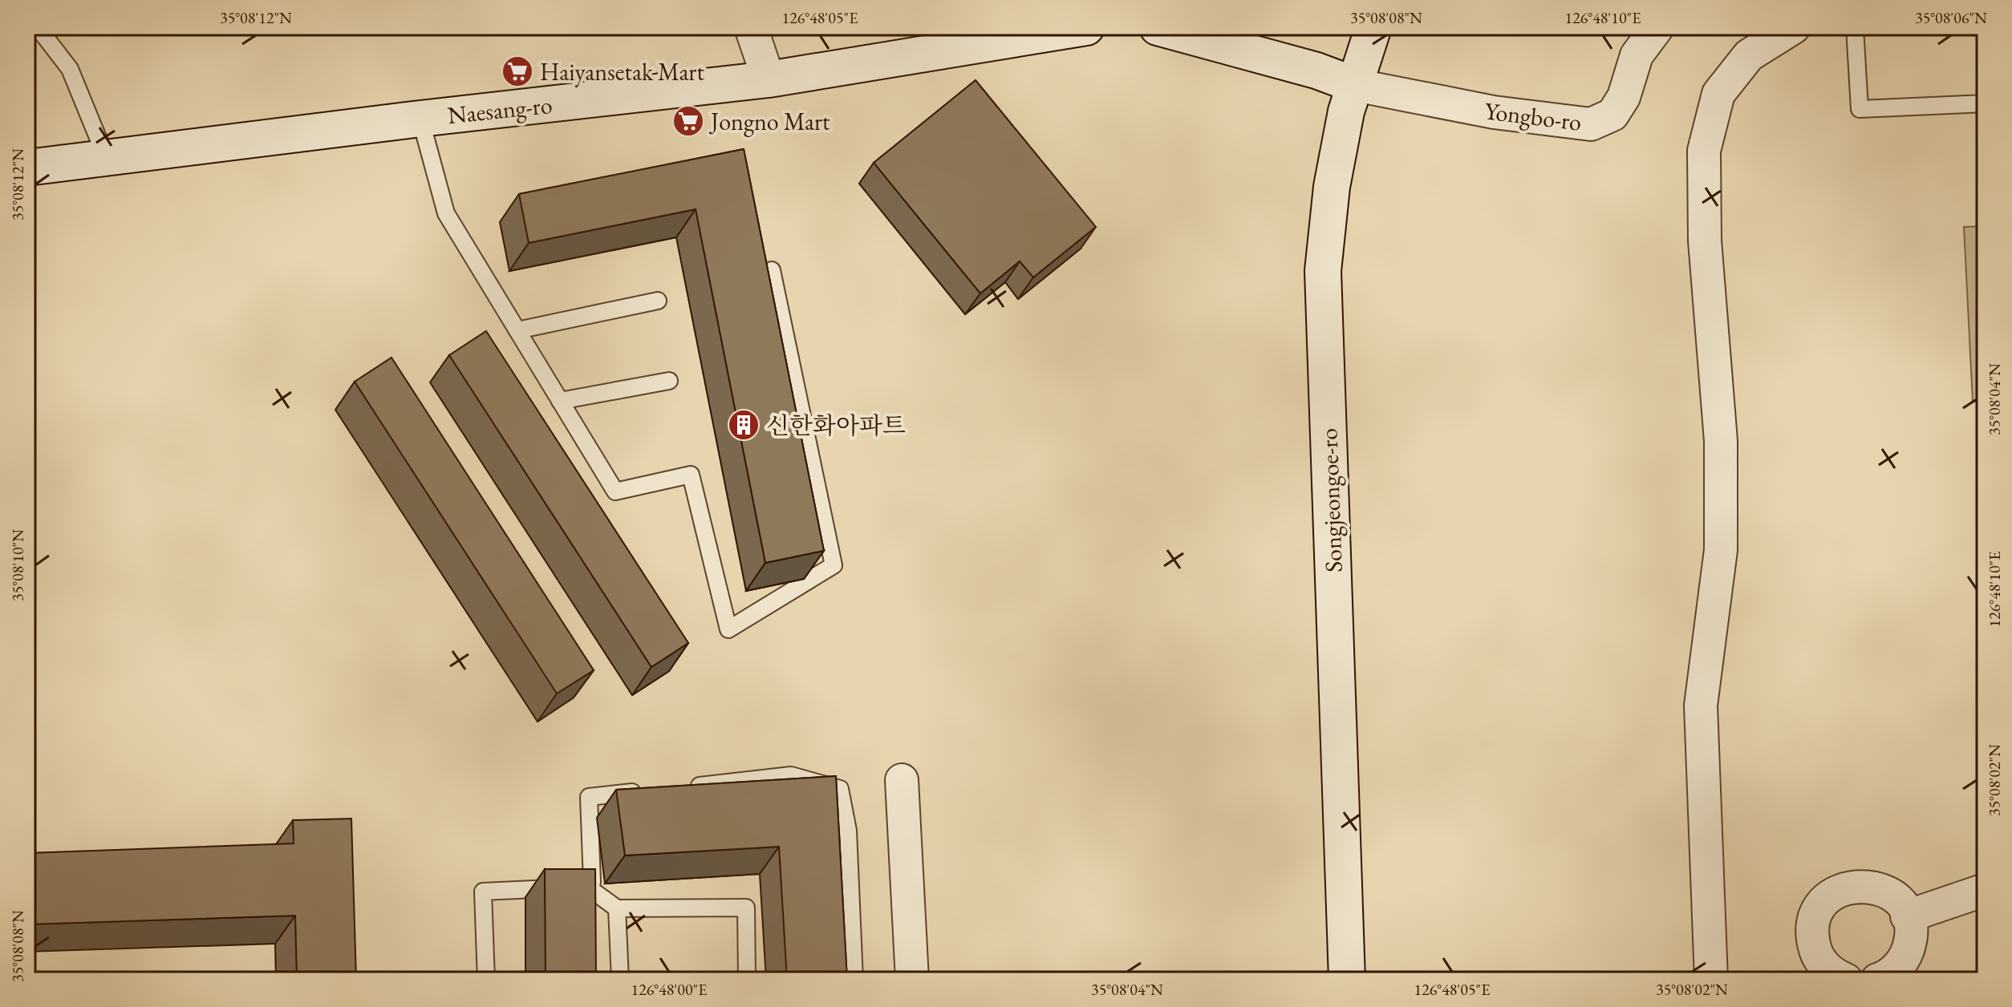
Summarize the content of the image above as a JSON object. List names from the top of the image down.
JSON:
{
  "streets": {
    "main road": ["Naesang-ro", "Songjeongoe-ro"],
    "street": ["Yongbo-ro"]
  },
  "crossings": [
    ["Yongbo-ro", "Songjeongoe-ro"]
  ],
  "places": {
    "supermarket": ["Haiyansetak Mart", "Jongno Mart"],
    "building": ["신한화아파트"]
  },
  "coordinates": [
    "35°08'12\"N",
    "126°48'05\"E",
    "35°08'08\"N",
    "126°48'10\"E",
    "35°08'06\"N",
    "35°08'04\"N",
    "35°08'10\"N",
    "35°08'02\"N",
    "126°48'00\"E"
  ]
}
